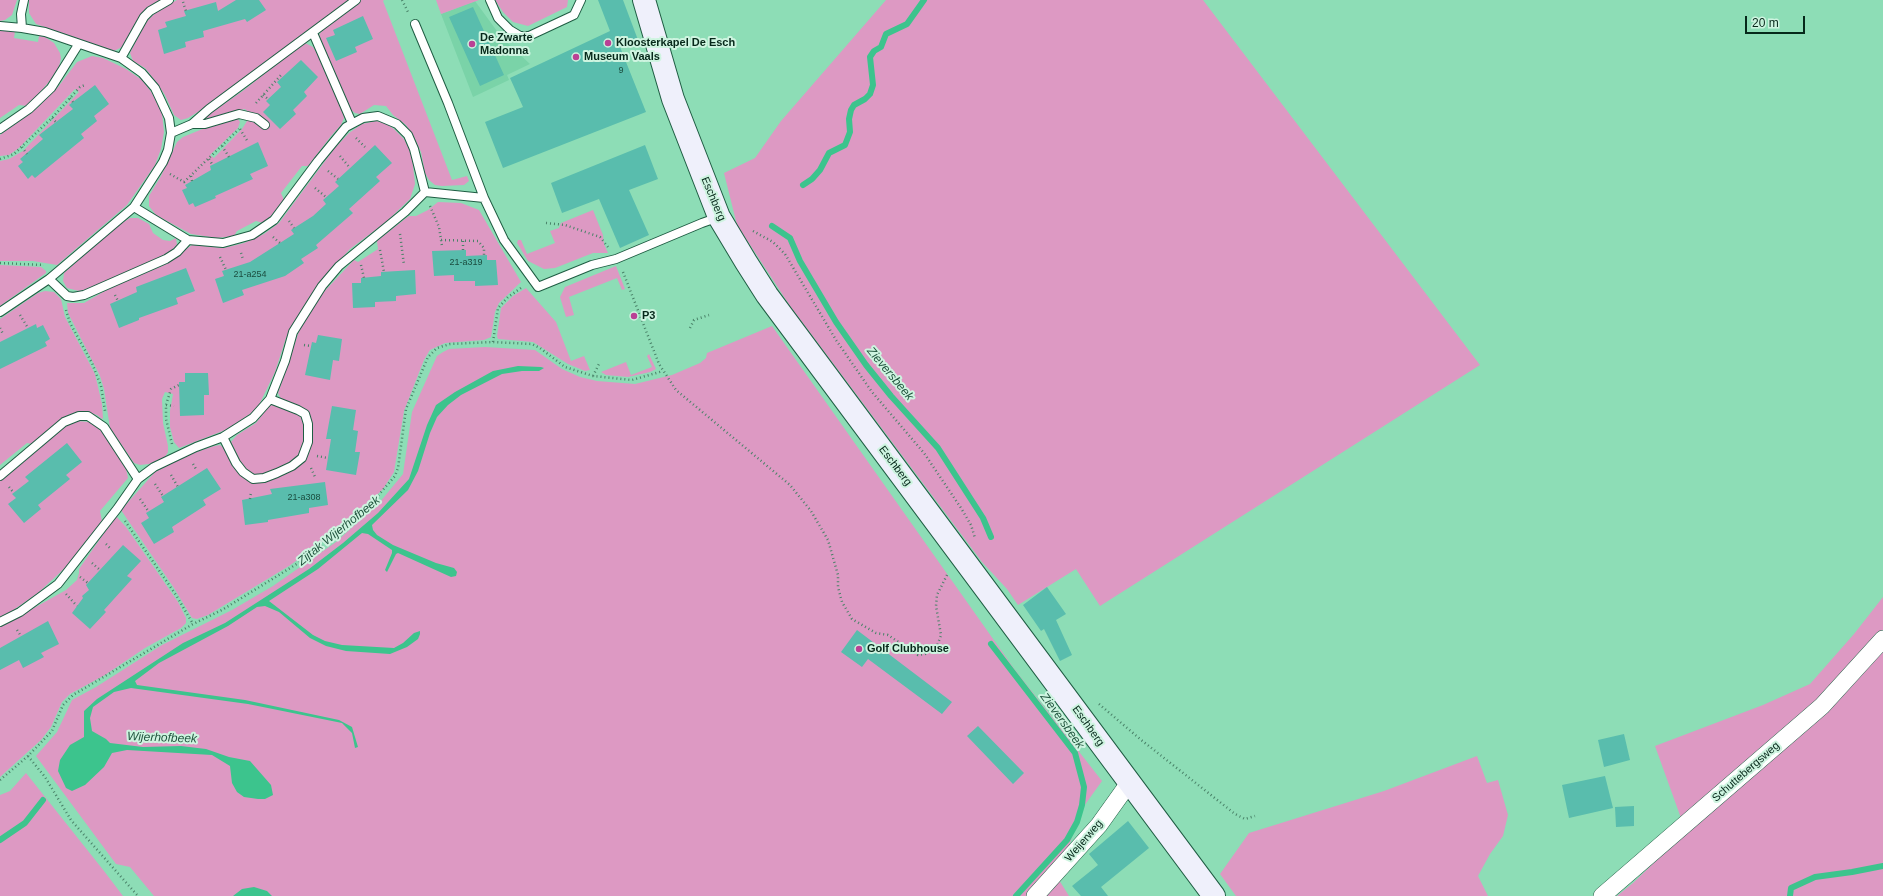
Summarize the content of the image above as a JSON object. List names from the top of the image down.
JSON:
{
  "streets": {
    "street": ["Eschberg", "Schuttebergsweg", "Weijerweg"]
  },
  "crossings": [
    ["Eschberg", "Weijerweg"]
  ],
  "water": ["Zieversbeek", "Zijtak Wijerhofbeek", "Wijerhofbeek"],
  "places": [
    "Kloosterkapel De Esch",
    "De Zwarte Madonna",
    "Museum Vaals",
    "P3",
    "Golf Clubhouse"
  ],
  "house_numbers": [
    "9",
    "21-a319",
    "21-a254",
    "21-a308"
  ],
  "scale_bar": "20 m"
}
